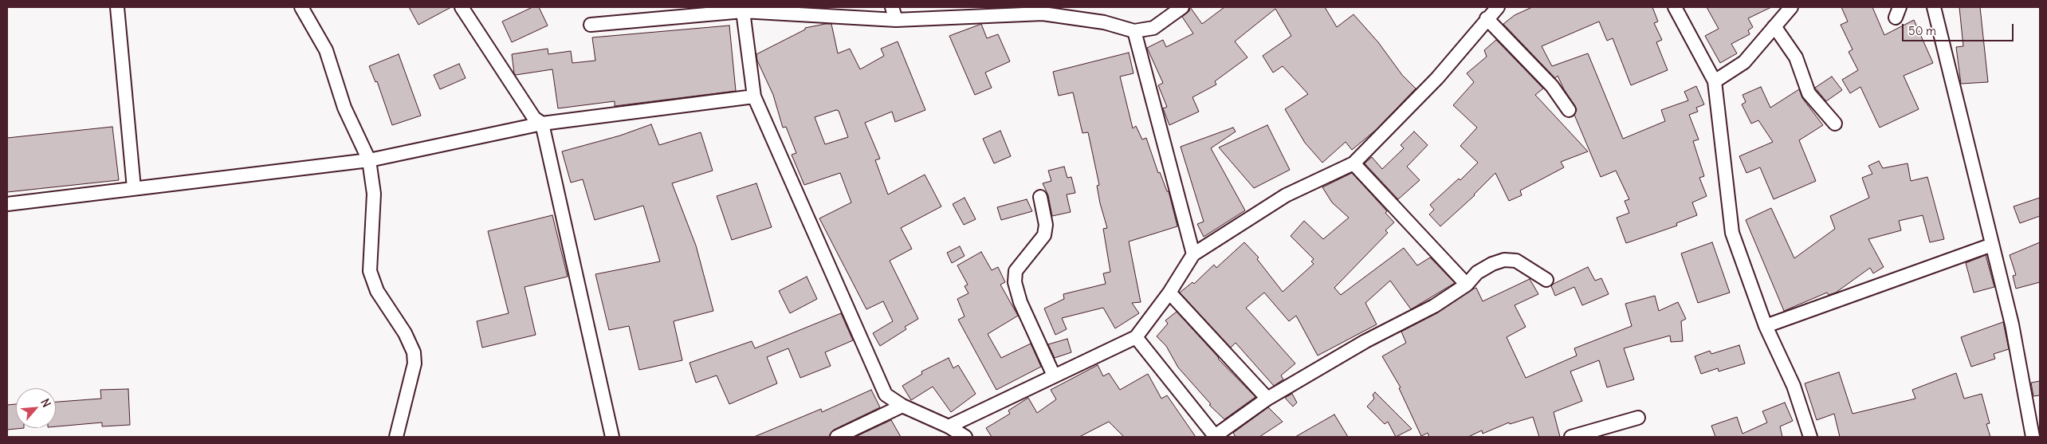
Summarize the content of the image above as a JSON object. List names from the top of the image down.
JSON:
{
  "scale_bar": "50 m",
  "north": "top right"
}
